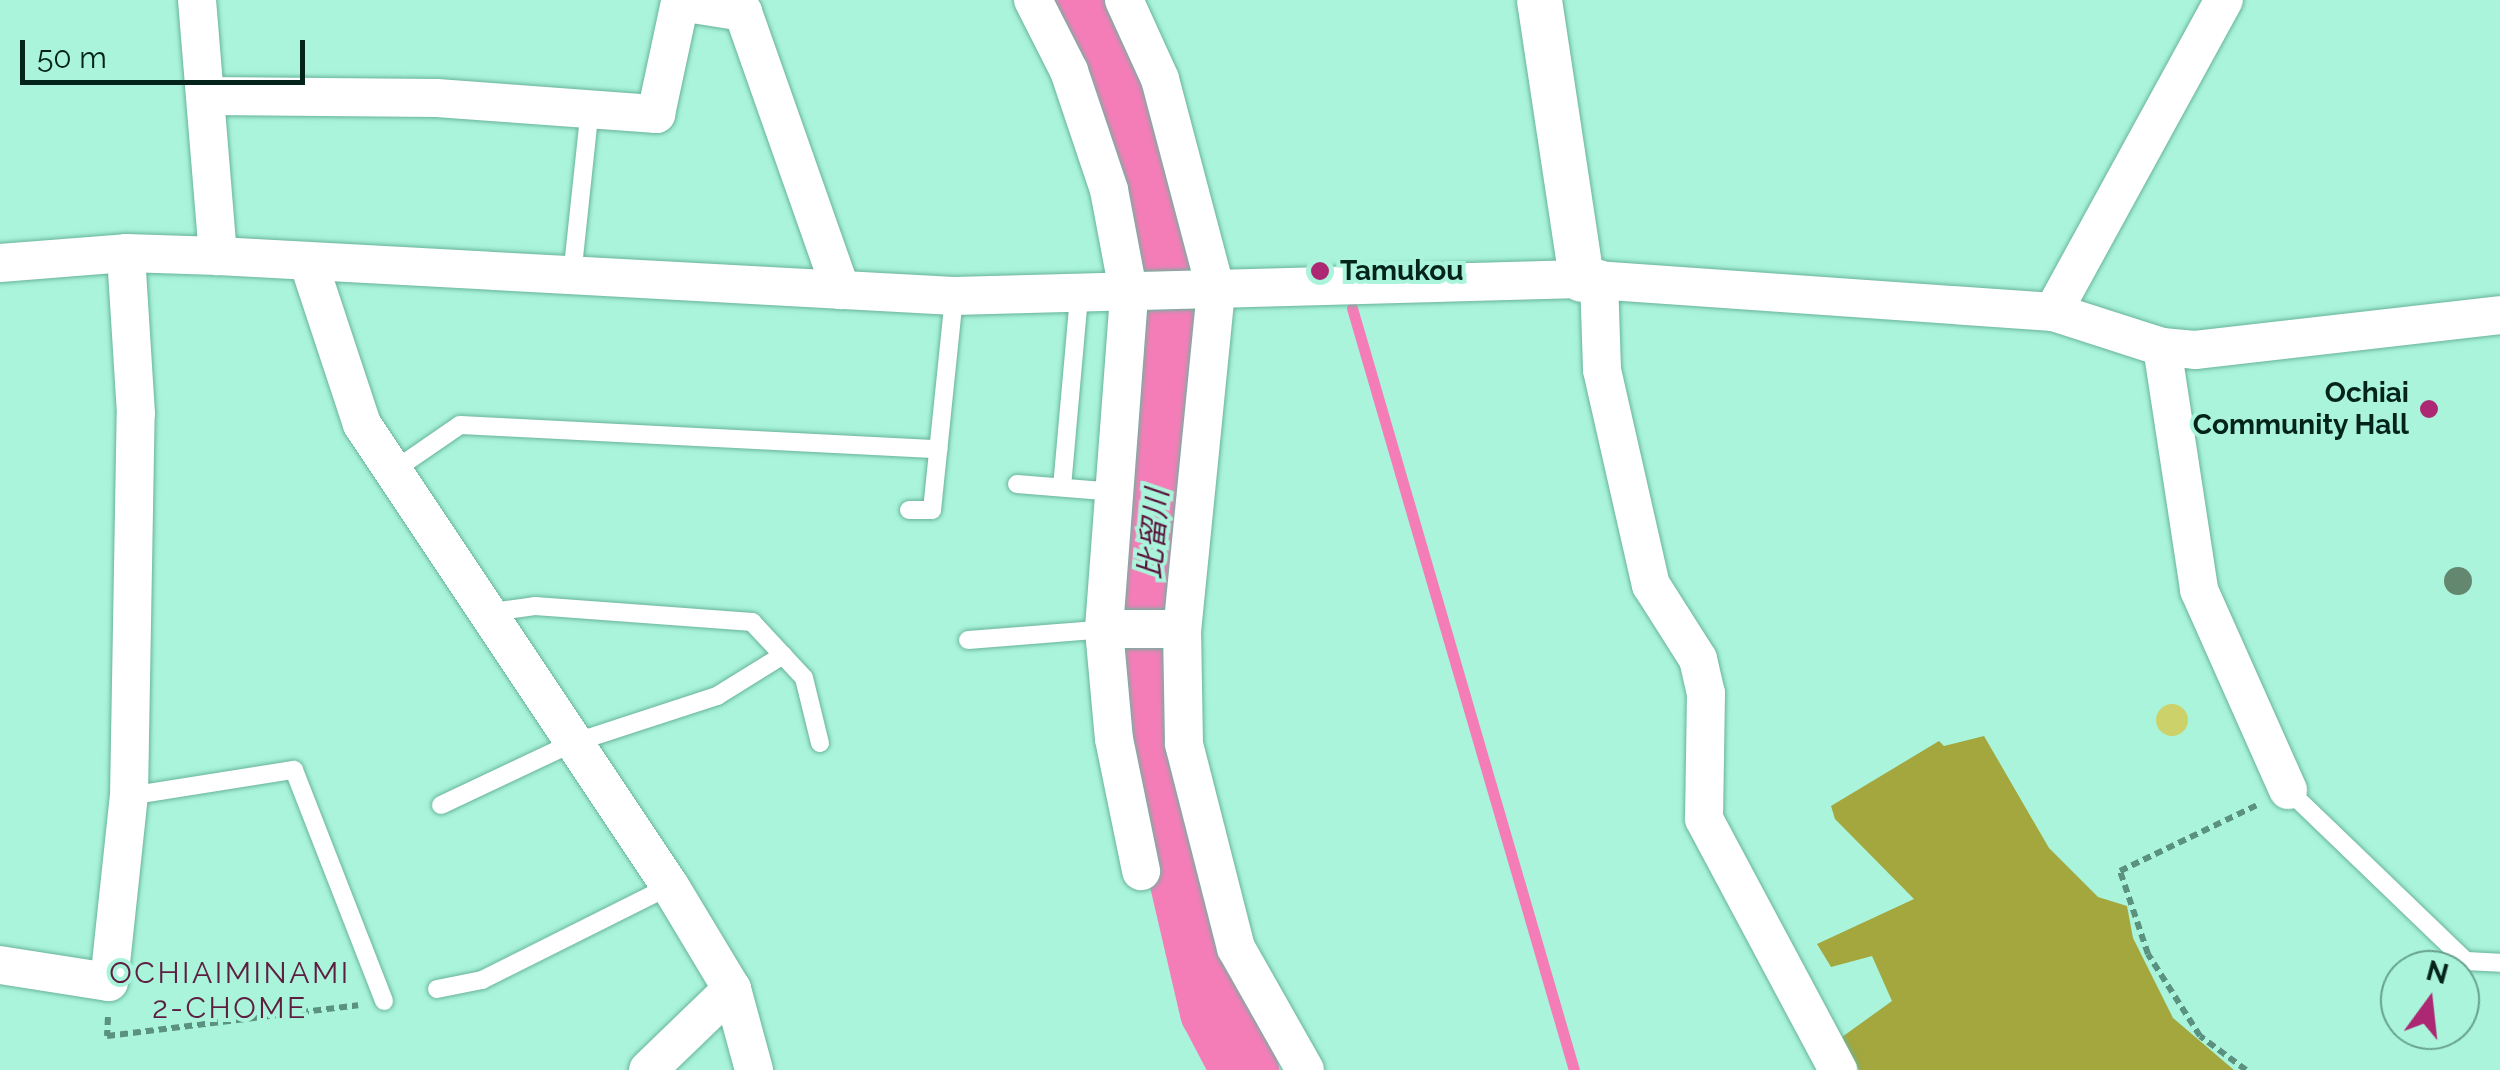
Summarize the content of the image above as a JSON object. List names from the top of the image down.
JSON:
{
  "districts": ["OCHIAIMINAMI 2-CHOME"],
  "water": ["比留川"],
  "places": ["Tamukou", "Ochiai Community Hall"],
  "scale_bar": "50 m",
  "north": "top"
}
